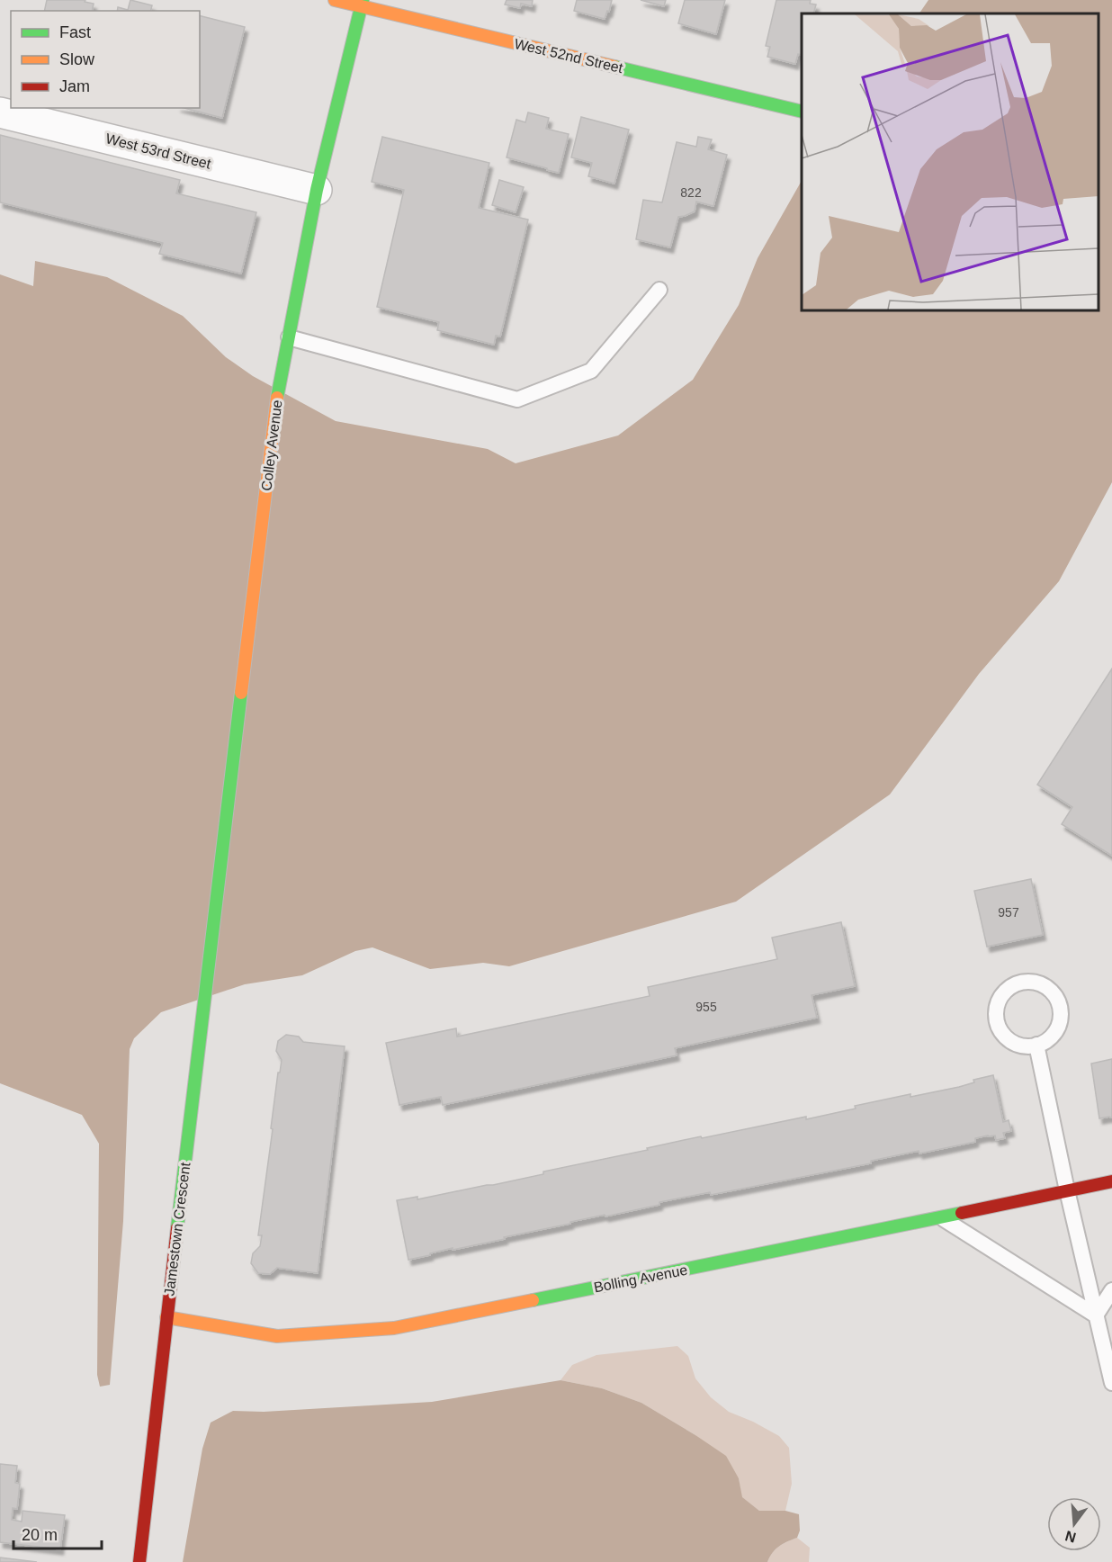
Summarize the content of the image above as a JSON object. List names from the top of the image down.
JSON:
{
  "streets": {
    "main road": [
      "West 52nd Street",
      "Colley Avenue",
      "Jamestown Crescent",
      "Bolling Avenue"
    ],
    "street": ["West 53rd Street"]
  },
  "crossings": [
    ["West 52nd Street", "Colley Avenue"],
    ["West 53rd Street", "Colley Avenue"],
    ["Colley Avenue", "Jamestown Crescent"],
    ["Jamestown Crescent", "Bolling Avenue"]
  ],
  "house_numbers": ["822", "957", "955"],
  "legend": ["Fast", "Slow", "Jam"],
  "scale_bar": "20 m",
  "north": "bottom"
}
